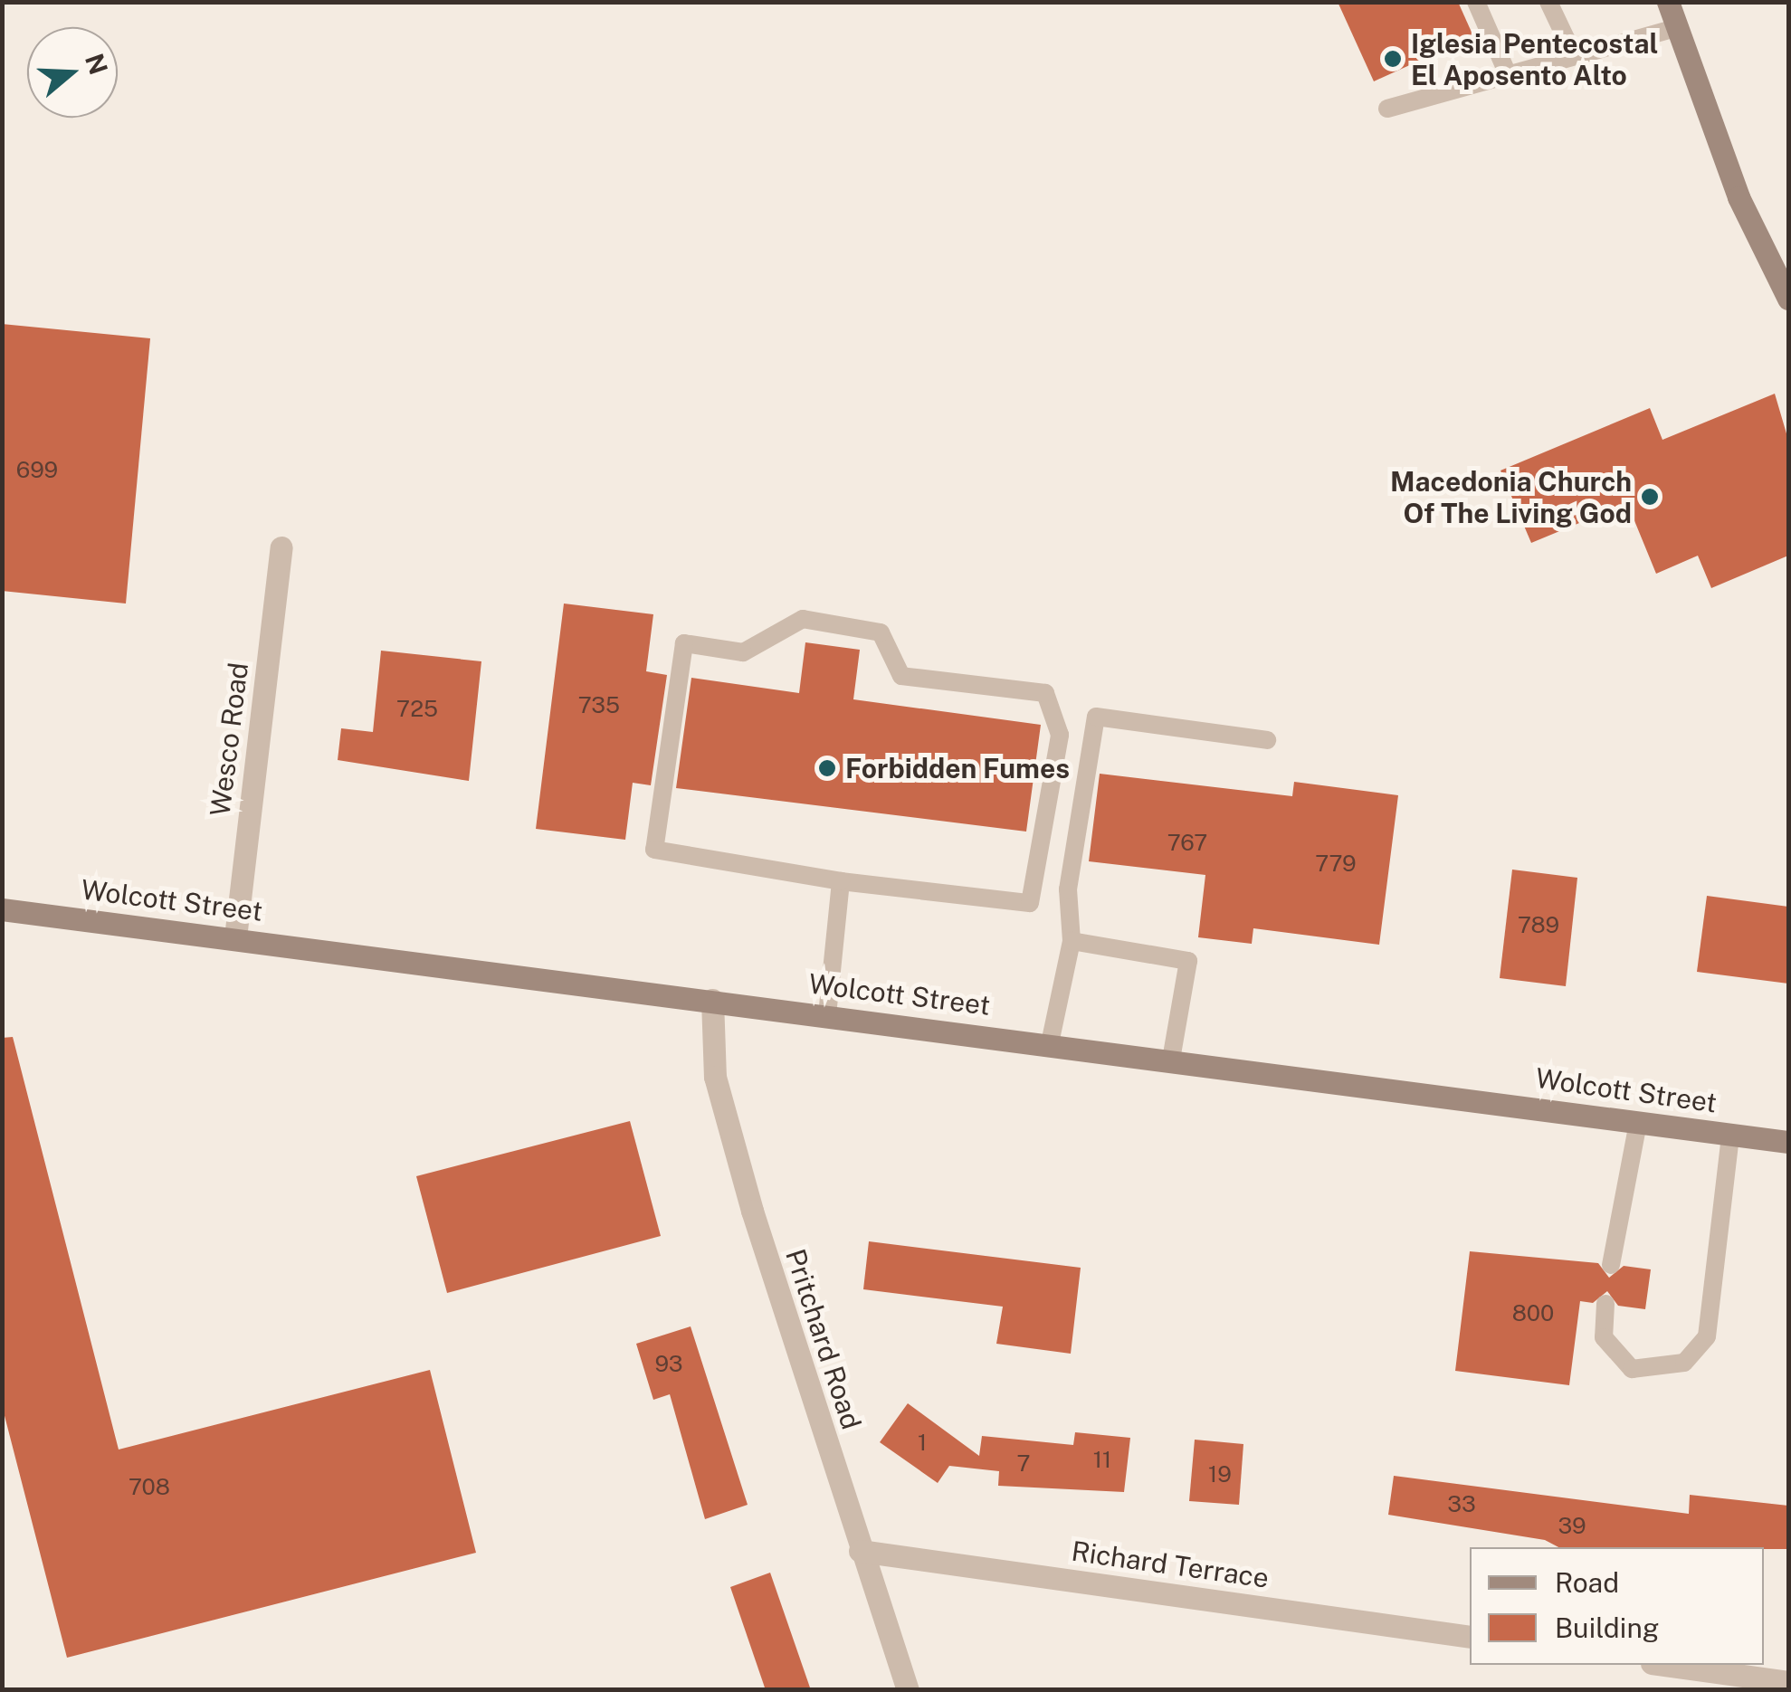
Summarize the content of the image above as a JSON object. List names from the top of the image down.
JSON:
{
  "streets": {
    "main road": ["Wolcott Street"],
    "street": ["Wesco Road", "Pritchard Road", "Richard Terrace"]
  },
  "crossings": [
    ["Wesco Road", "Wolcott Street"],
    ["Wolcott Street", "Pritchard Road"],
    ["Pritchard Road", "Richard Terrace"]
  ],
  "places": ["Iglesia Pentecostal El Aposento Alto", "Macedonia Church Of The Living God", "Forbidden Fumes"],
  "house_numbers": [
    "699",
    "735",
    "725",
    "767",
    "779",
    "789",
    "800",
    "93",
    "1",
    "11",
    "7",
    "19",
    "708",
    "33",
    "39"
  ],
  "legend": ["Road", "Building"],
  "north": "right"
}
